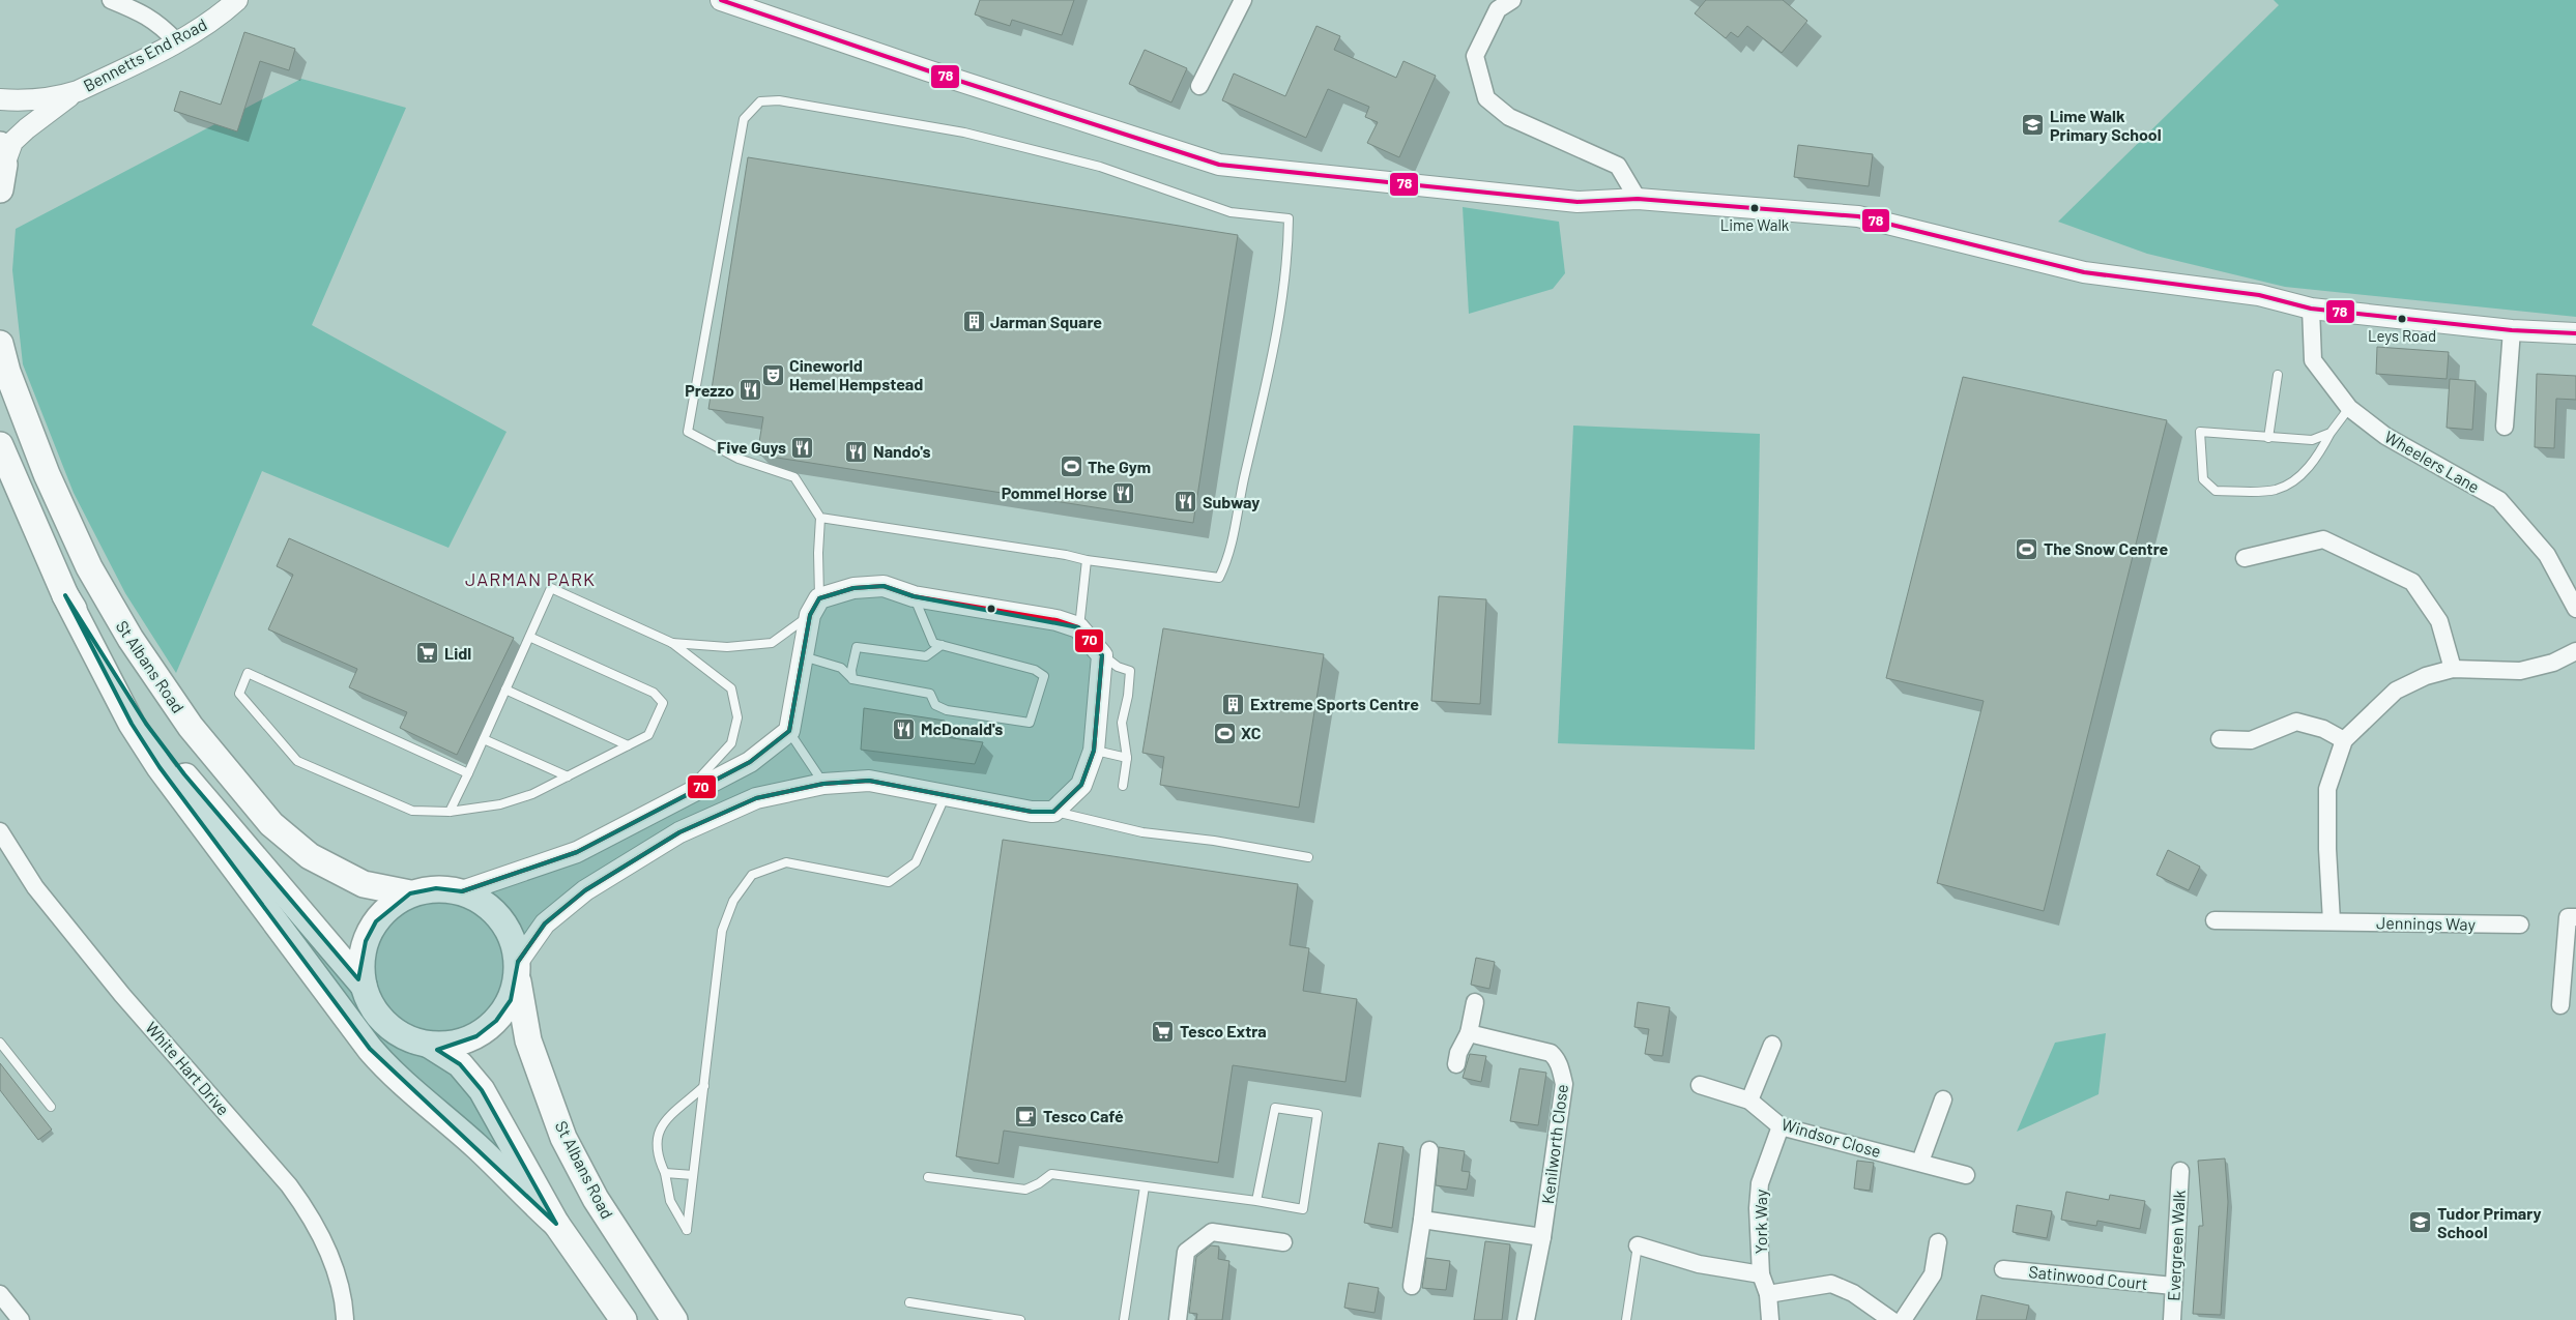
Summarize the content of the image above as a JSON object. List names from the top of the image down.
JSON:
{
  "streets": {
    "main road": ["St Albans Road"],
    "street": [
      "Bennetts End Road",
      "Wheelers Lane",
      "Jennings Way",
      "White Hart Drive",
      "Windsor Close",
      "Kenilworth Close",
      "York Way",
      "Evergreen Walk",
      "Satinwood Court"
    ]
  },
  "crossings": [
    ["Windsor Close", "York Way"],
    ["Evergreen Walk", "Satinwood Court"]
  ],
  "districts": ["JARMAN PARK"],
  "places": {
    "school or university": ["Lime Walk Primary School", "Tudor Primary School"],
    "other": ["Lime Walk", "Leys Road"],
    "building": ["Jarman Square", "Extreme Sports Centre"],
    "theatre": ["Cineworld Hemel Hempstead"],
    "restaurant": [
      "Prezzo",
      "Five Guys",
      "Nando's",
      "Pommel Horse",
      "Subway",
      "McDonald's"
    ],
    "sports": ["The Gym", "The Snow Centre", "XC"],
    "supermarket": ["Lidl", "Tesco Extra"],
    "cafe": ["Tesco Café"]
  },
  "lines": ["transit line 78", "transit line 70"]
}
